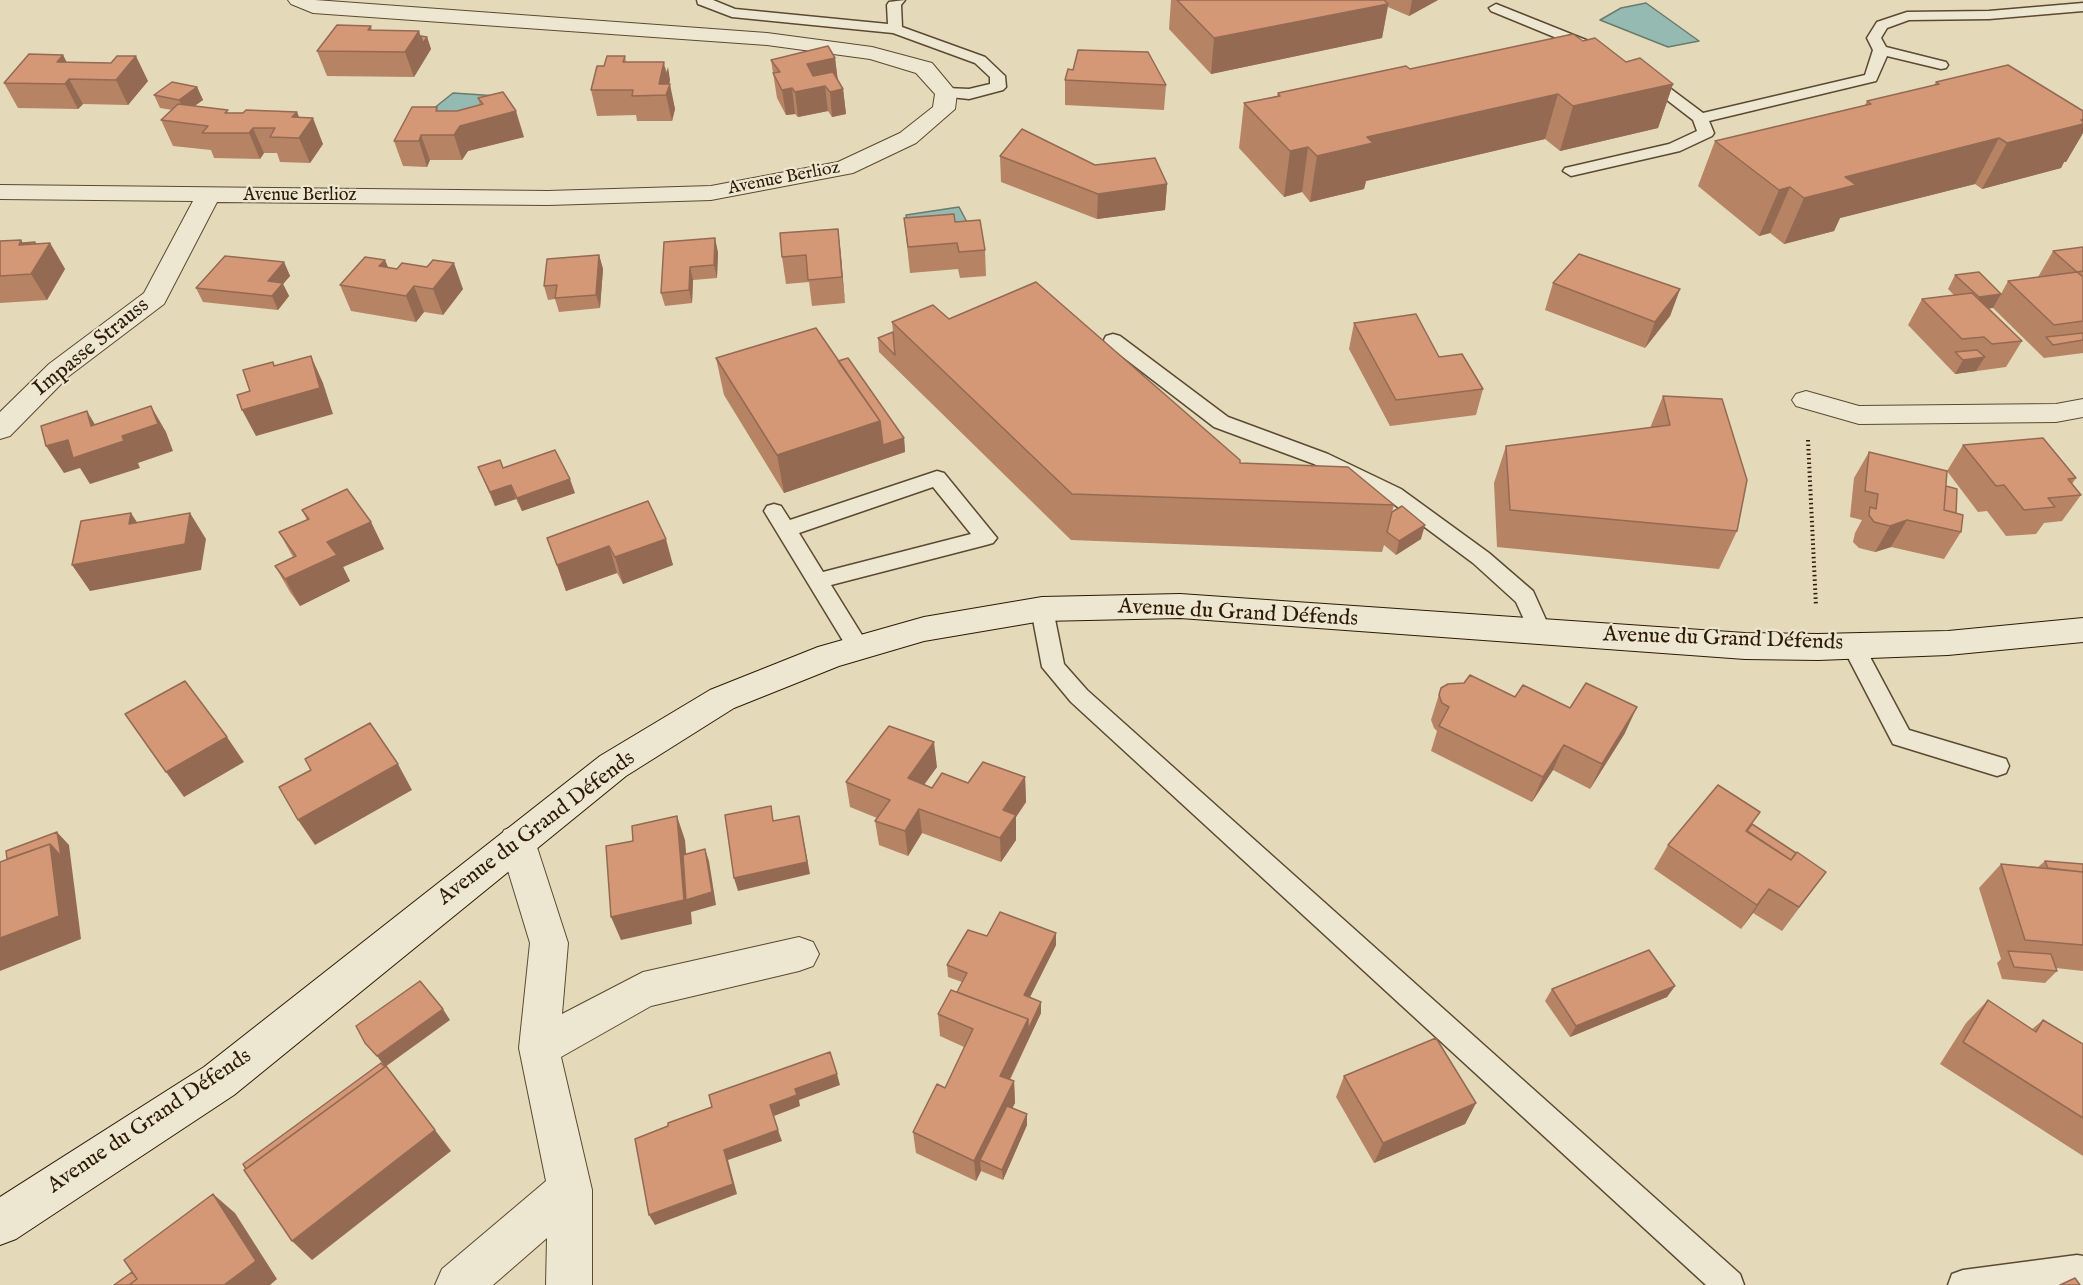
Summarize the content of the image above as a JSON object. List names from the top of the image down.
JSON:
{
  "streets": {
    "street": ["Avenue Berlioz", "Impasse Strauss", "Avenue du Grand Défends"]
  },
  "crossings": [
    ["Avenue Berlioz", "Impasse Strauss"]
  ]
}
